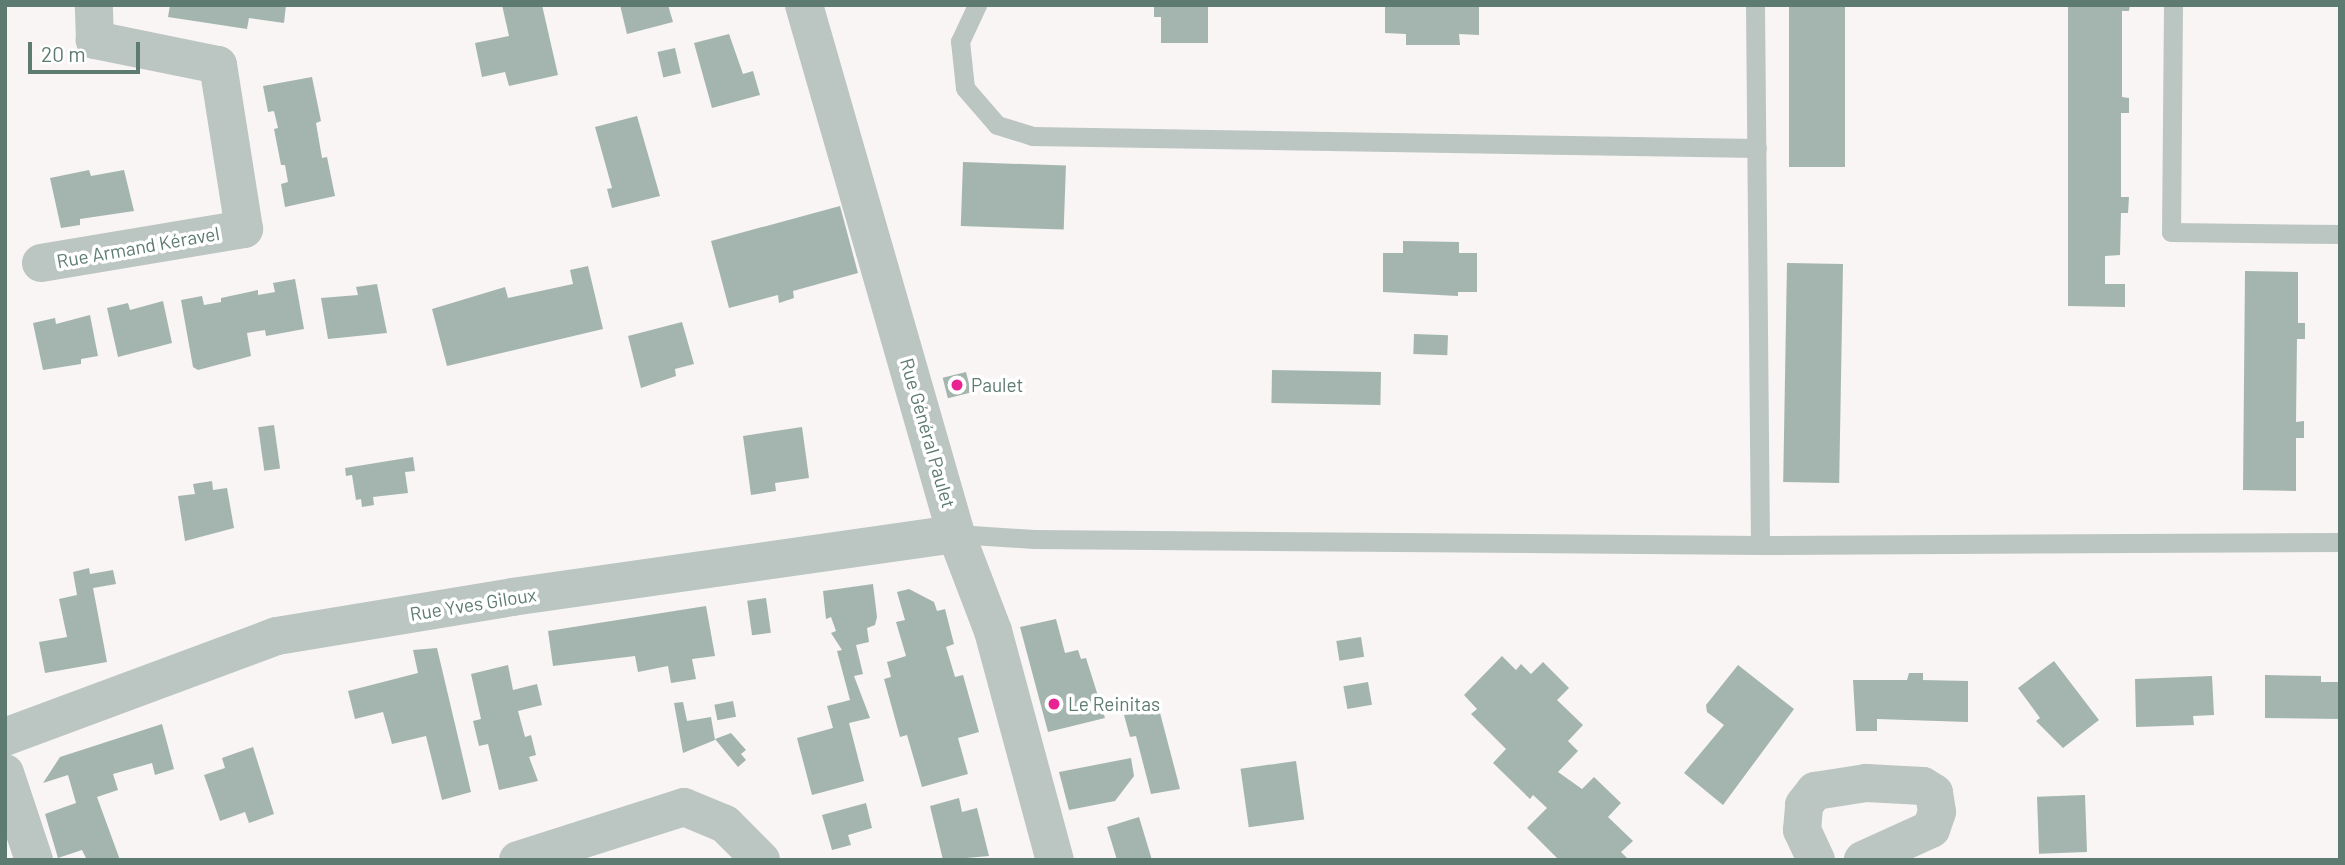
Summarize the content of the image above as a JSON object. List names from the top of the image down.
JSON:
{
  "streets": {
    "street": ["Rue Armand Kéravel", "Rue Général Paulet", "Rue Yves Giloux"]
  },
  "crossings": [
    ["Rue Général Paulet", "Rue Yves Giloux"]
  ],
  "places": ["Paulet", "Le Reinitas"],
  "scale_bar": "20 m"
}
